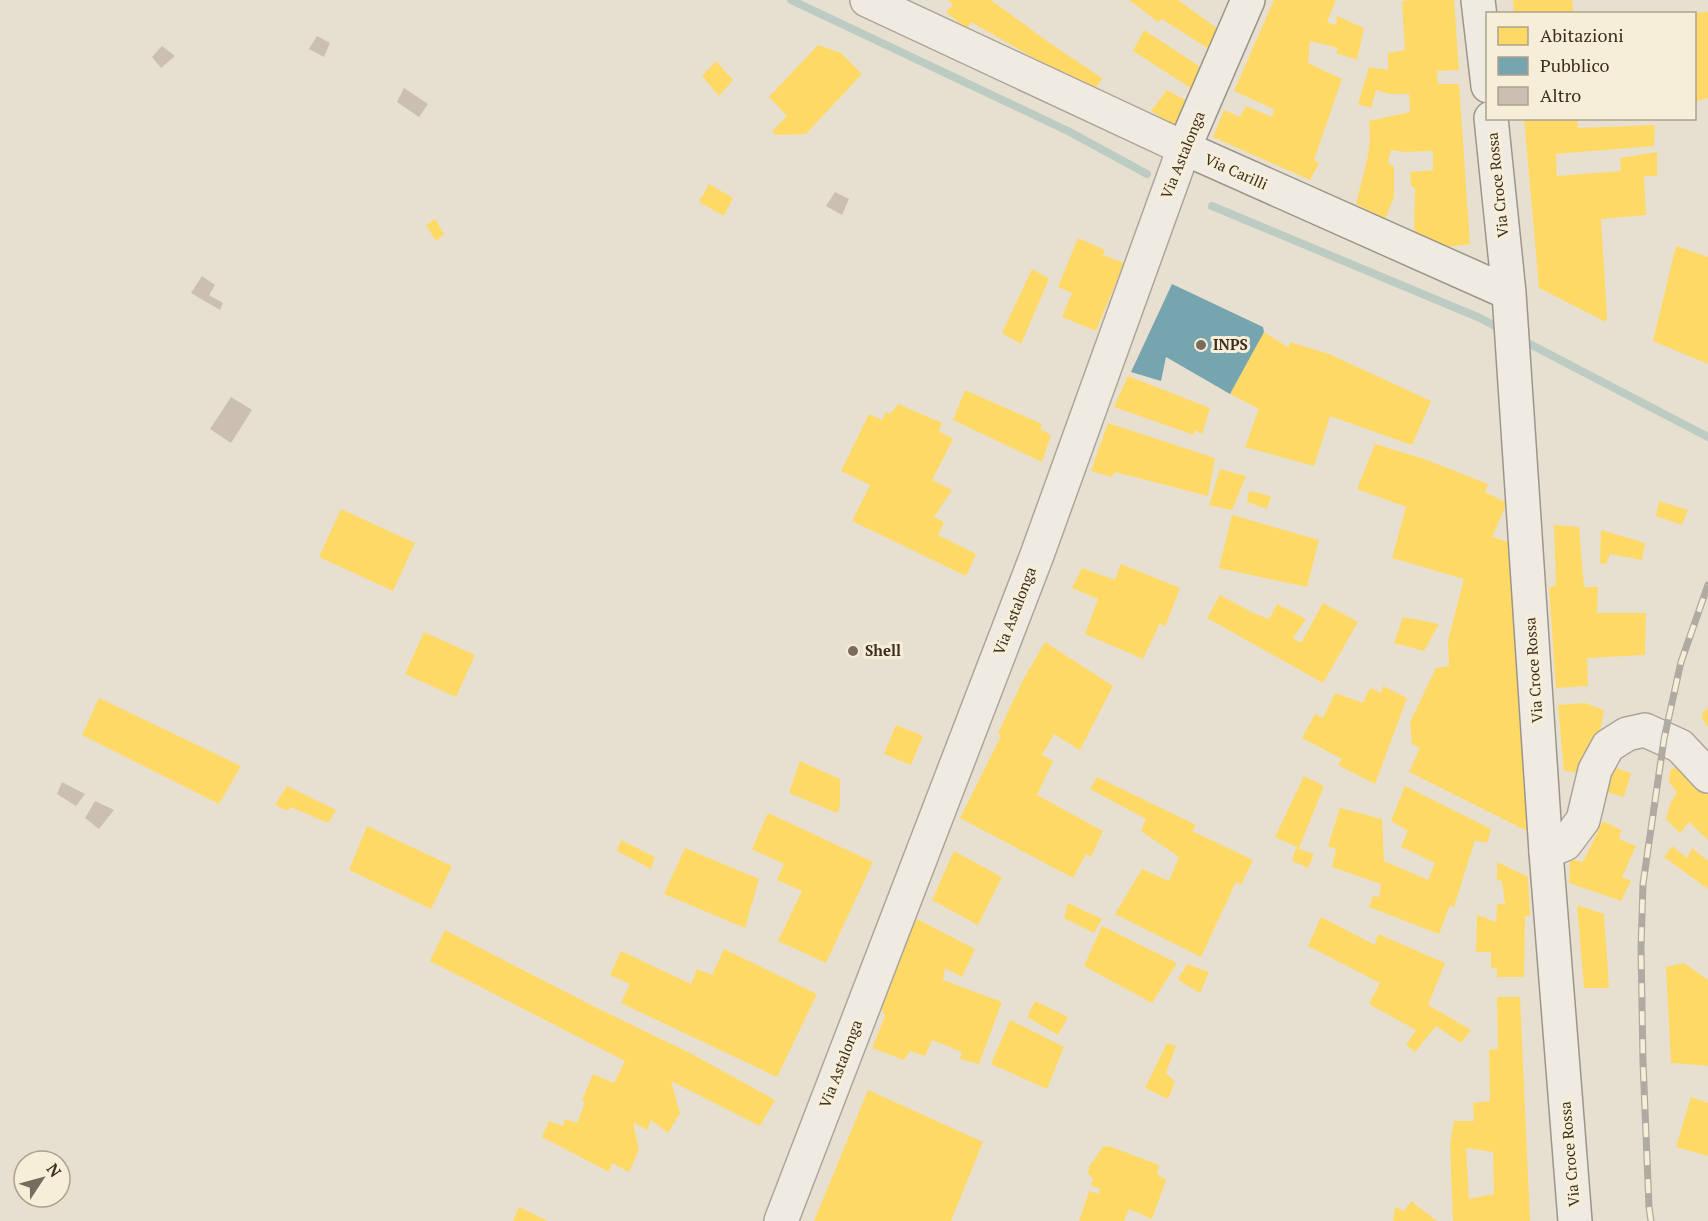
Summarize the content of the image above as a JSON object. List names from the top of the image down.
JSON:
{
  "streets": {
    "street": ["Via Astalonga", "Via Carilli", "Via Croce Rossa"]
  },
  "crossings": [
    ["Via Astalonga", "Via Carilli"],
    ["Via Carilli", "Via Croce Rossa"]
  ],
  "places": ["INPS", "Shell"],
  "legend": ["Abitazioni", "Pubblico", "Altro"],
  "north": "top right"
}
